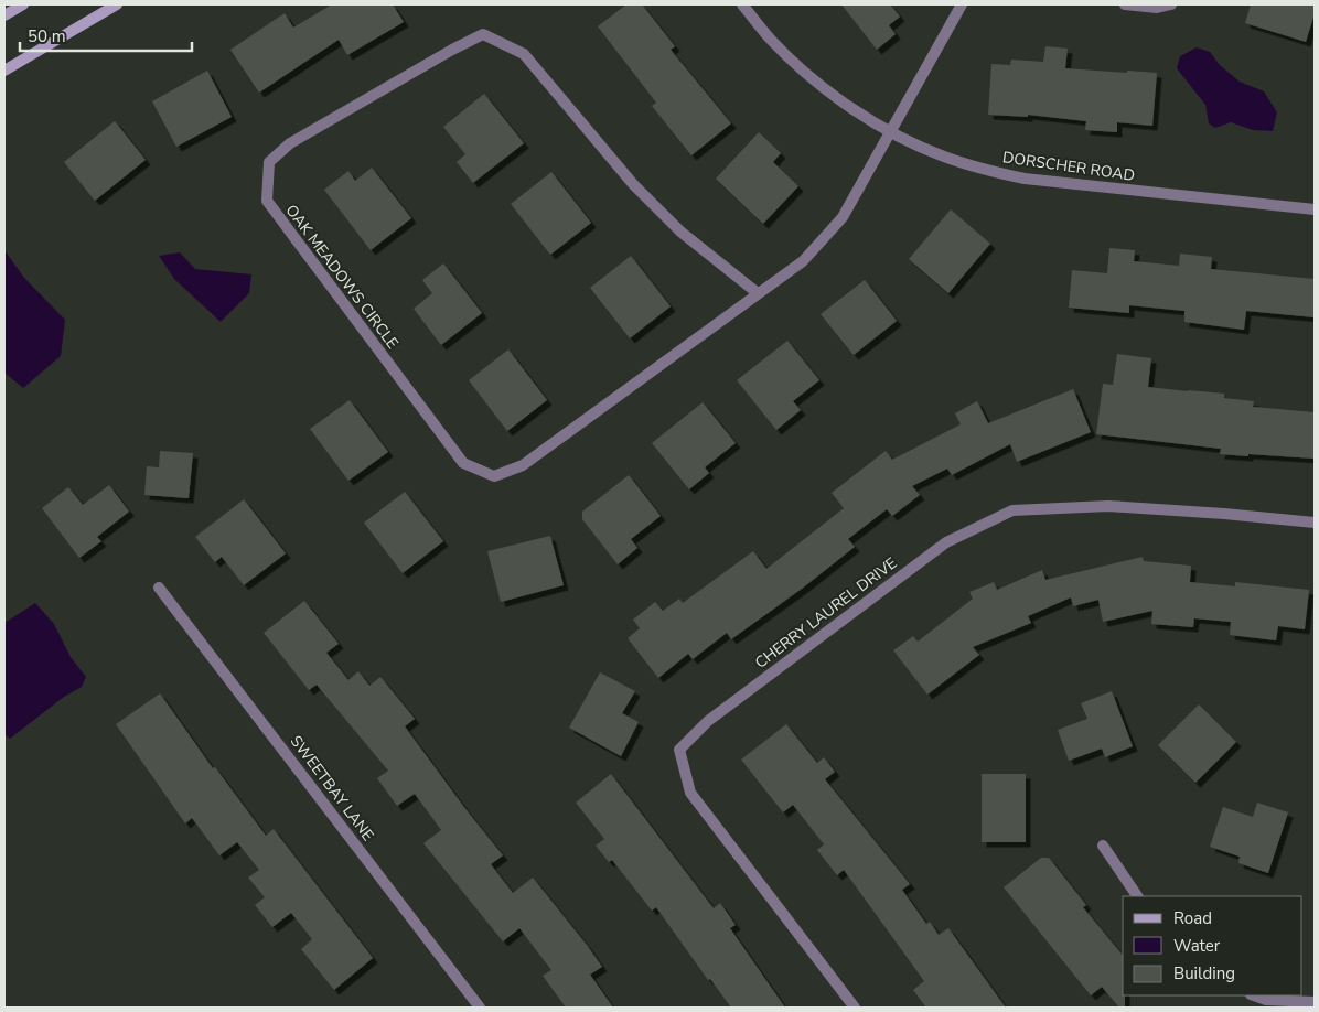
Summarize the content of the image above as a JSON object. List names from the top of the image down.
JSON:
{
  "streets": {
    "street": [
      "DORSCHER ROAD",
      "OAK MEADOWS CIRCLE",
      "CHERRY LAUREL DRIVE",
      "SWEETBAY LANE"
    ]
  },
  "crossings": [
    ["DORSCHER ROAD", "OAK MEADOWS CIRCLE"]
  ],
  "legend": ["Road", "Water", "Building"],
  "scale_bar": "50 m"
}
